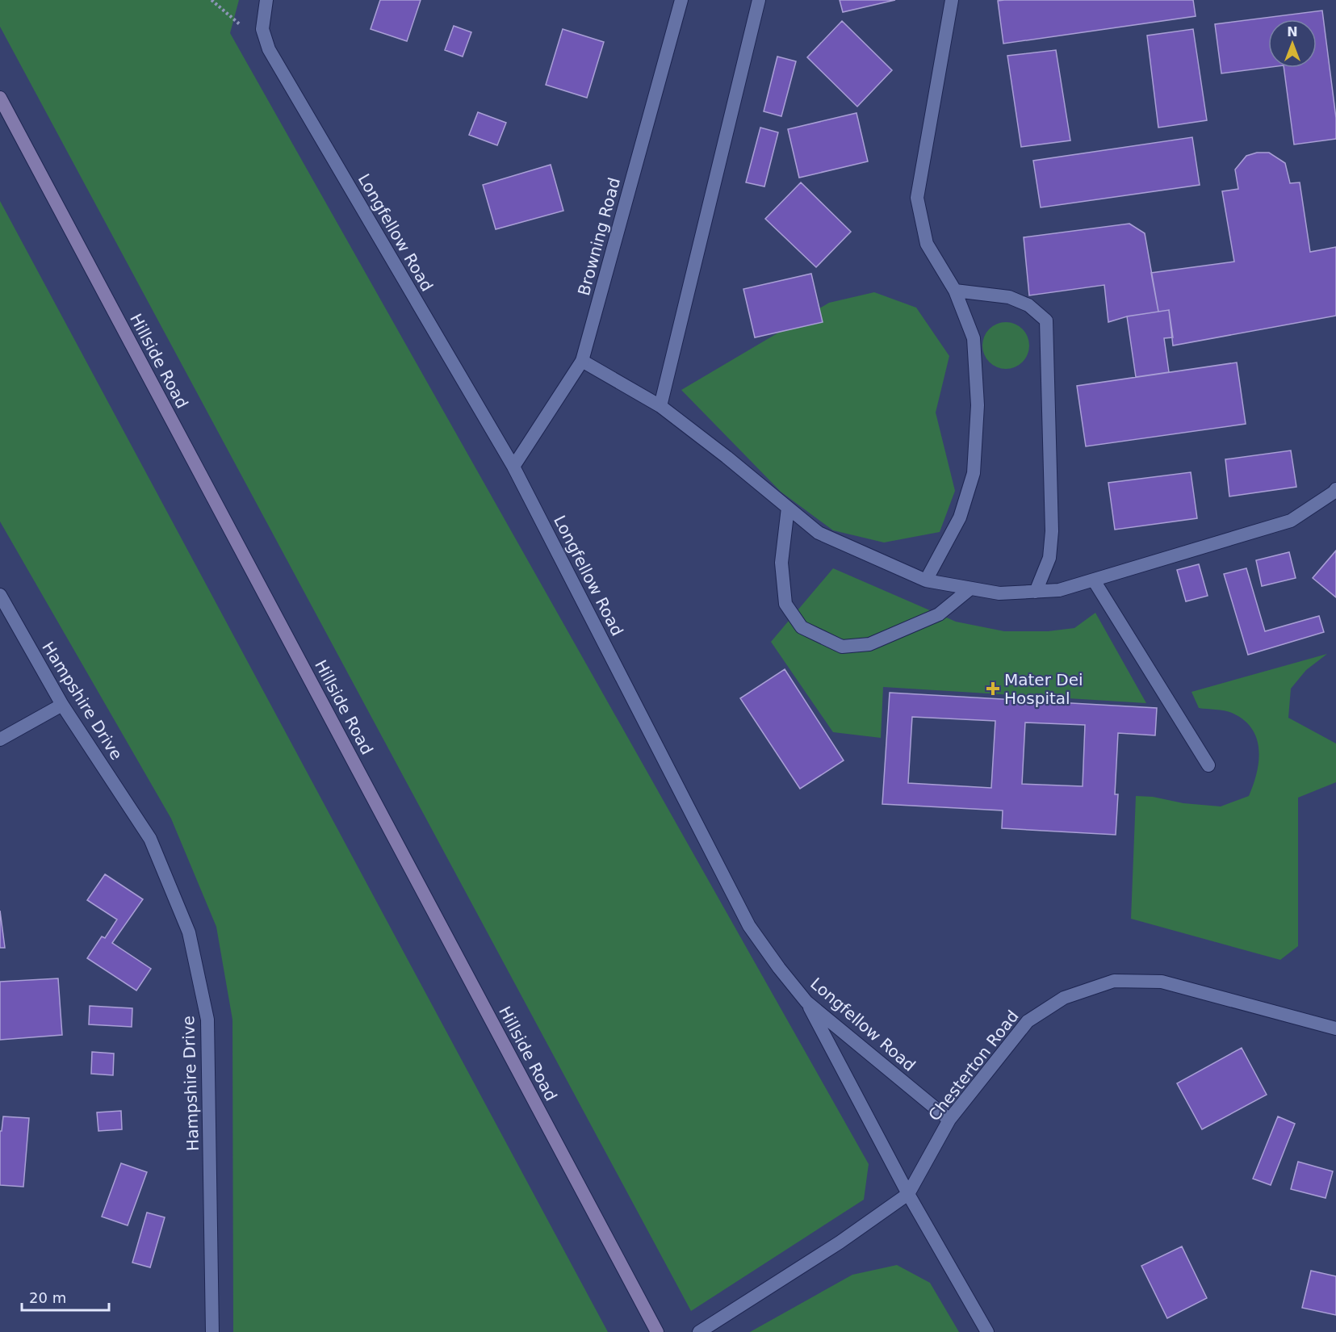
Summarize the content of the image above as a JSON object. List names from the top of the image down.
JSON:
{
  "streets": {
    "main road": ["Hillside Road"],
    "street": [
      "Longfellow Road",
      "Browning Road",
      "Hampshire Drive",
      "Chesterton Road"
    ]
  },
  "crossings": [
    ["Longfellow Road", "Browning Road"],
    ["Longfellow Road", "Chesterton Road"]
  ],
  "places": {
    "health": ["Mater Dei Hospital"]
  },
  "scale_bar": "20 m",
  "north": "top"
}
